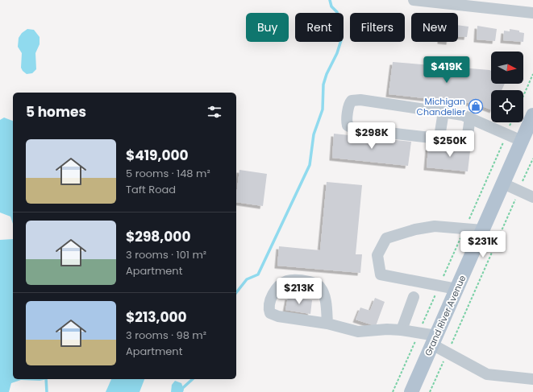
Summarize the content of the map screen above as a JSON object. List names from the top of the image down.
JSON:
{
  "streets": {
    "main road": ["Grand River Avenue"]
  },
  "places": {
    "shop": ["Michigan Chandelier"]
  },
  "north": "right",
  "page": {
    "chip": [
      "Buy",
      "Rent",
      "Filters",
      "New"
    ],
    "price": [
      "$419K",
      "$298K",
      "$250K",
      "$231K",
      "$213K"
    ],
    "heading": "5 homes",
    "list": [
      {
        "name": "$419,000",
        "note": "5 rooms · 148 m² · Taft Road"
      },
      {
        "name": "$298,000",
        "note": "3 rooms · 101 m² · Apartment"
      },
      {
        "name": "$213,000",
        "note": "3 rooms · 98 m² · Apartment"
      }
    ]
  }
}
